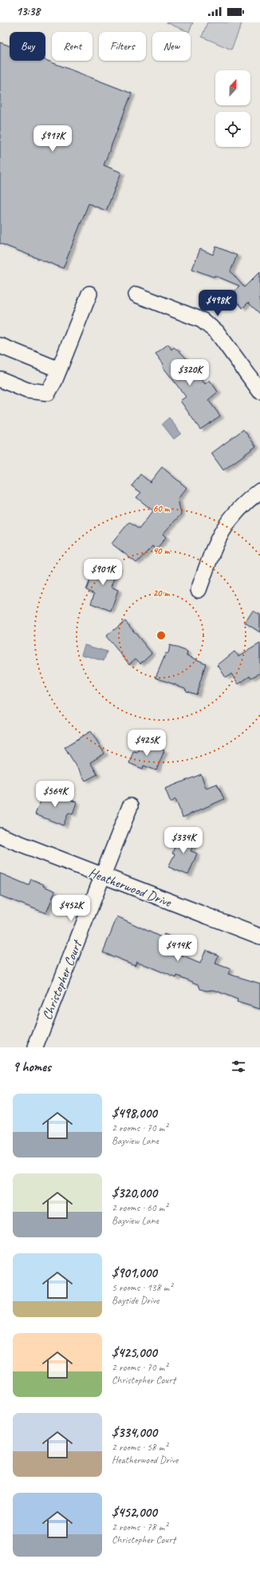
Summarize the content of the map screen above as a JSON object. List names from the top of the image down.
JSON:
{
  "streets": {
    "street": ["Heatherwood Drive", "Christopher Court"]
  },
  "crossings": [
    ["Heatherwood Drive", "Christopher Court"]
  ],
  "north": "top",
  "page": {
    "status": "13:38",
    "chip": [
      "Buy",
      "Rent",
      "Filters",
      "New"
    ],
    "price": [
      "$917K",
      "$498K",
      "$320K",
      "$901K",
      "$425K",
      "$564K",
      "$334K",
      "$452K",
      "$414K"
    ],
    "heading": "9 homes",
    "list": [
      {
        "name": "$498,000",
        "note": "2 rooms · 70 m² · Bayview Lane"
      },
      {
        "name": "$320,000",
        "note": "2 rooms · 60 m² · Bayview Lane"
      },
      {
        "name": "$901,000",
        "note": "5 rooms · 138 m² · Bayside Drive"
      },
      {
        "name": "$425,000",
        "note": "2 rooms · 70 m² · Christopher Court"
      },
      {
        "name": "$334,000",
        "note": "2 rooms · 58 m² · Heatherwood Drive"
      },
      {
        "name": "$452,000",
        "note": "2 rooms · 78 m² · Christopher Court"
      }
    ]
  },
  "rings": ["60 m", "40 m", "20 m"]
}
